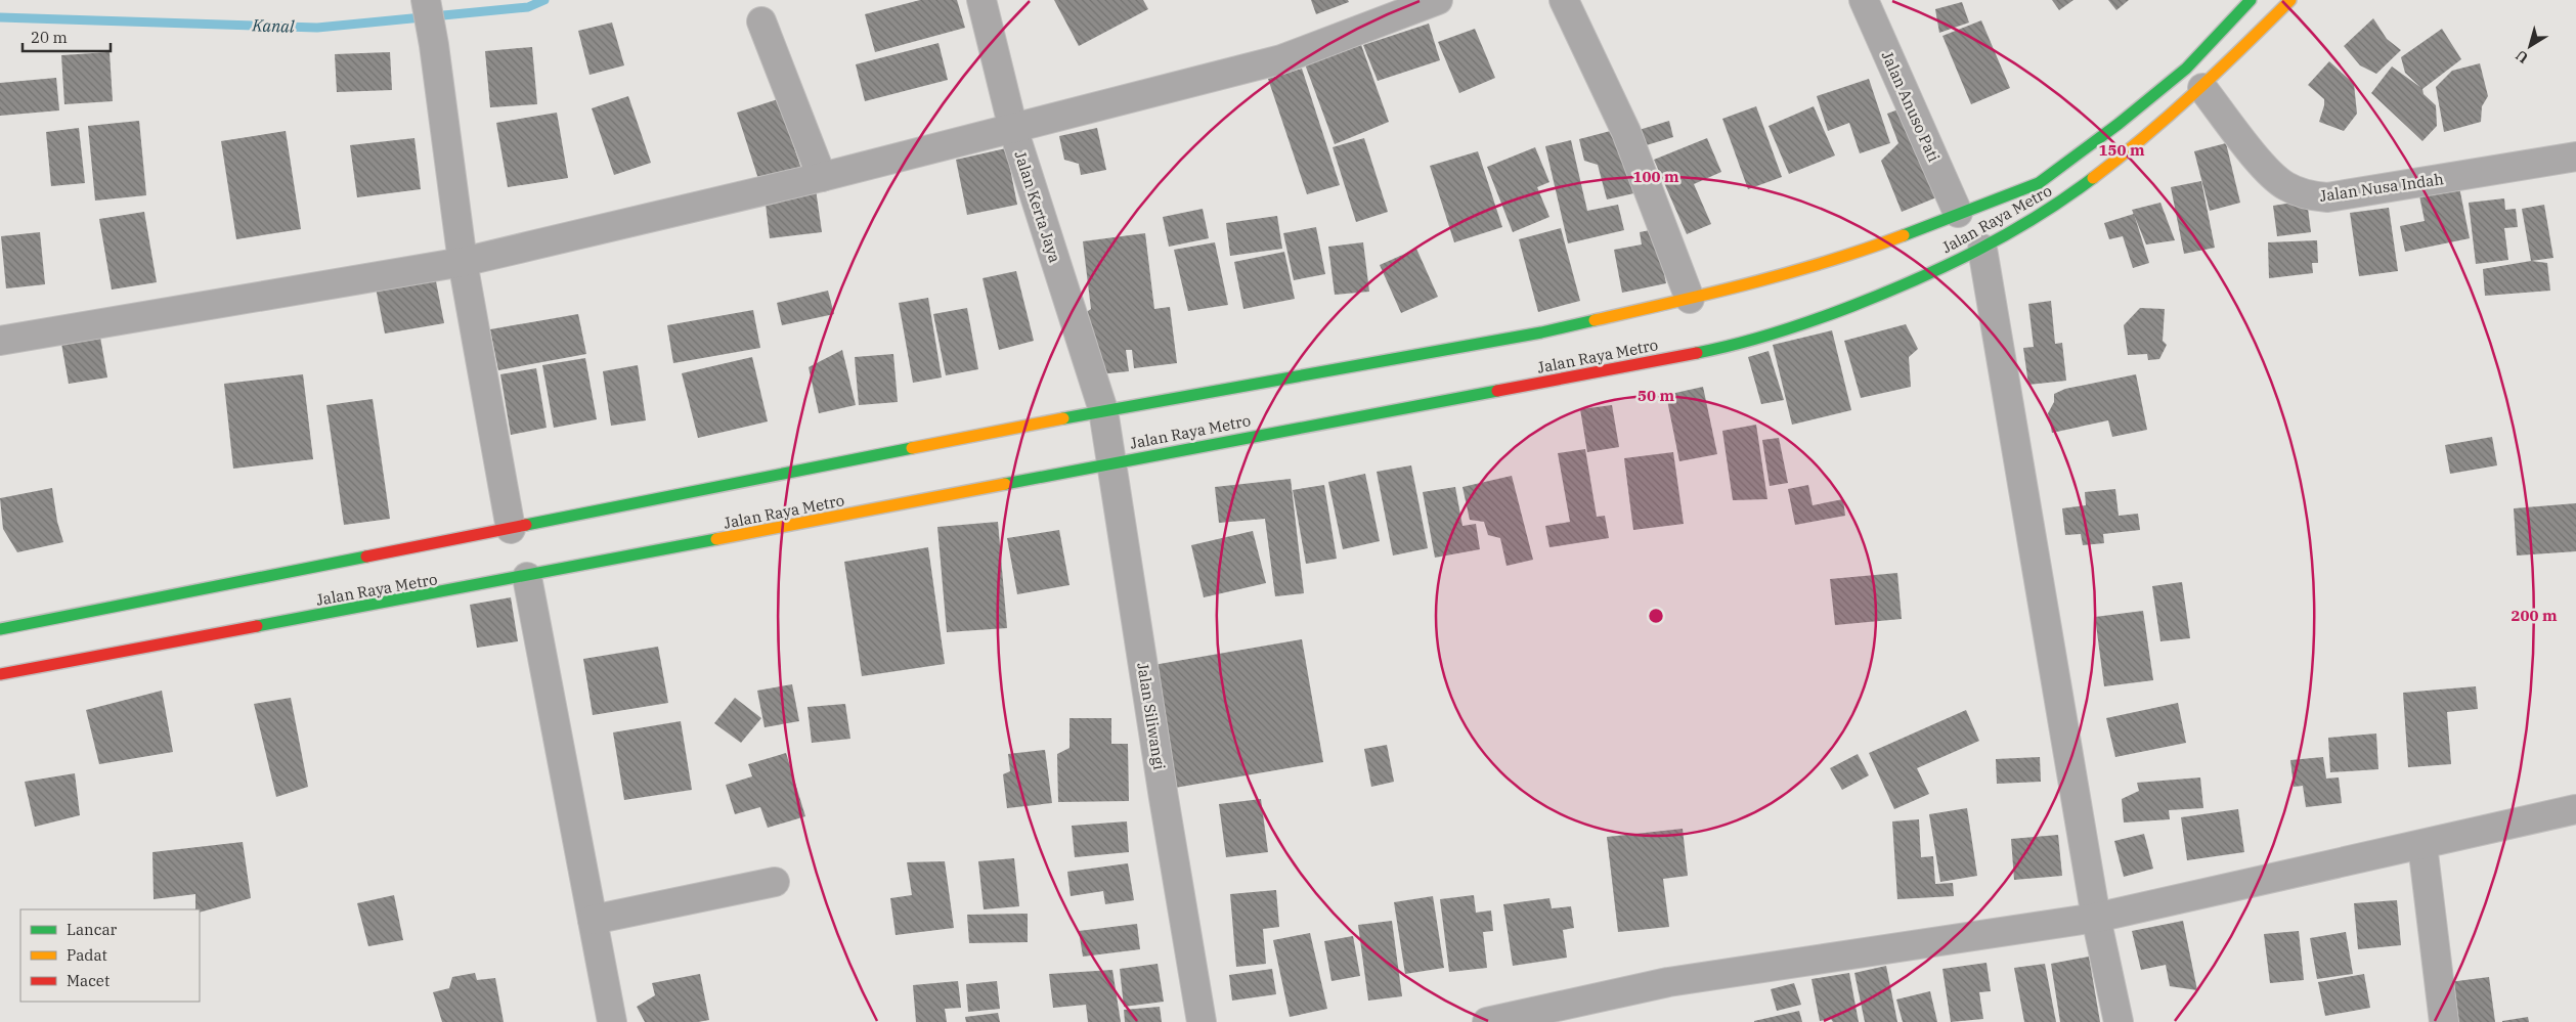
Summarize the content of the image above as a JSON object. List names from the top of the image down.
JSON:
{
  "streets": {
    "highway": ["Jalan Raya Metro"],
    "street": [
      "Jalan Anuso Pati",
      "Jalan Nusa Indah",
      "Jalan Kerta Jaya",
      "Jalan Siliwangi"
    ]
  },
  "crossings": [
    ["Jalan Nusa Indah", "Jalan Raya Metro"],
    ["Jalan Kerta Jaya", "Jalan Siliwangi"],
    ["Jalan Raya Metro", "Jalan Siliwangi"]
  ],
  "water": ["Kanal"],
  "legend": ["Lancar", "Padat", "Macet"],
  "scale_bar": "20 m",
  "north": "bottom left",
  "rings": [
    "150 m",
    "100 m",
    "50 m",
    "200 m"
  ]
}
